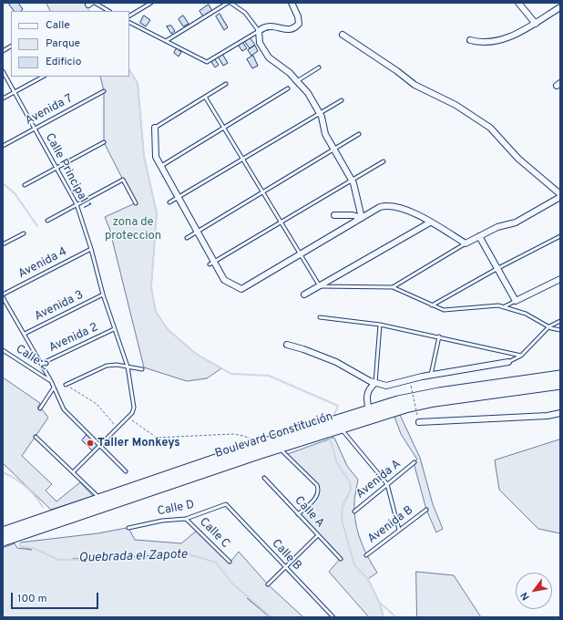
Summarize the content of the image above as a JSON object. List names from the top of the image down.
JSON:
{
  "streets": {
    "highway": ["Boulevard Constitución"],
    "lane": [
      "Avenida 7",
      "Calle Principal 1",
      "Avenida 4",
      "Avenida 3",
      "Avenida 2",
      "Calle 2",
      "Avenida A",
      "Calle D",
      "Calle A",
      "Avenida B",
      "Calle C",
      "Calle B"
    ]
  },
  "crossings": [
    ["Avenida 7", "Calle Principal 1"],
    ["Calle Principal 1", "Avenida 4"],
    ["Calle Principal 1", "Avenida 3"],
    ["Calle Principal 1", "Avenida 2"],
    ["Calle D", "Calle C"],
    ["Calle D", "Calle B"]
  ],
  "water": ["Quebrada el Zapote"],
  "parks": ["zona de proteccion"],
  "places": ["Taller Monkeys"],
  "legend": ["Calle", "Parque", "Edificio"],
  "scale_bar": "100 m",
  "north": "bottom left"
}
